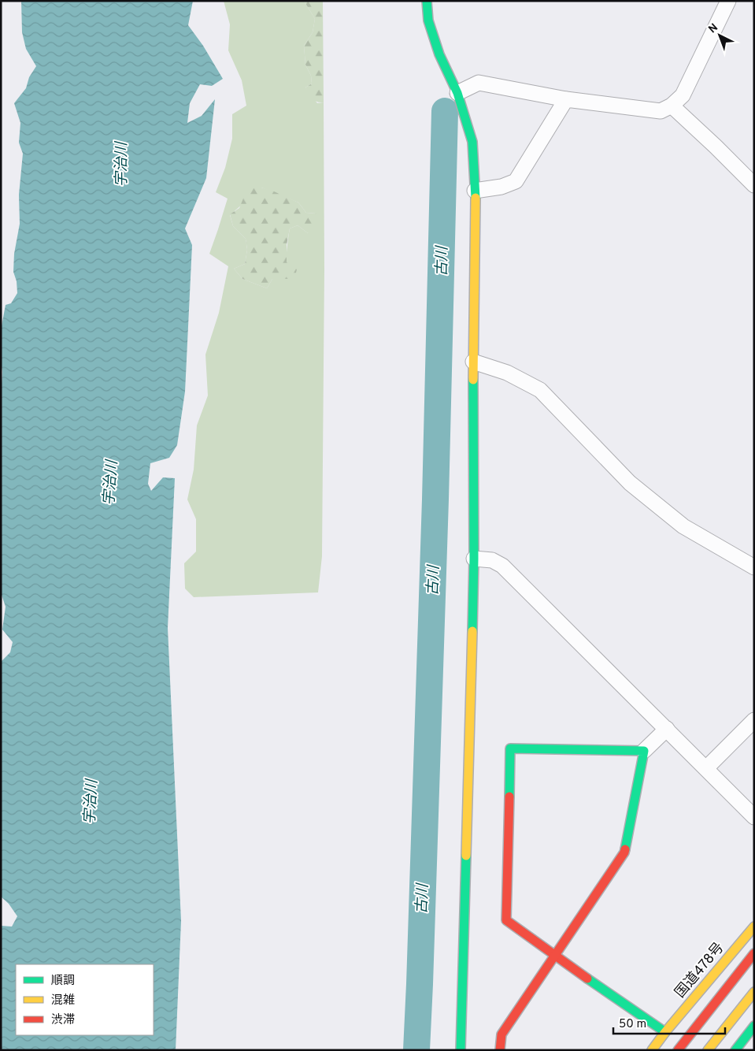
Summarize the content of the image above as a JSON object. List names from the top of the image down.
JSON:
{
  "streets": {
    "main road": ["国道478号"]
  },
  "water": ["宇治川", "古川"],
  "legend": ["順調", "混雑", "渋滞"],
  "scale_bar": "50 m",
  "north": "top left"
}
